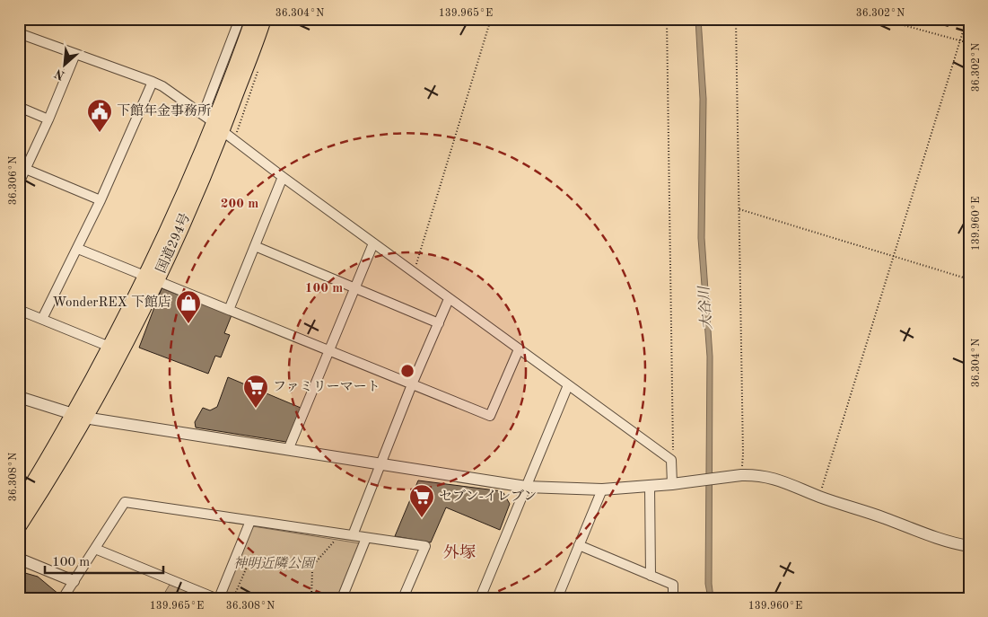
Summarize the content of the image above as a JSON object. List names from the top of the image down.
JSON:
{
  "streets": {
    "highway": ["国道294号"]
  },
  "districts": ["外塚"],
  "water": ["大谷川"],
  "parks": ["神明近隣公園"],
  "places": {
    "public building": ["下館年金事務所"],
    "shop": ["WonderREX 下館店"],
    "supermarket": ["ファミリーマート", "セブン-イレブン"]
  },
  "scale_bar": "100 m",
  "north": "bottom left",
  "coordinates": [
    "36.304°N",
    "139.965°E",
    "36.302°N",
    "36.306°N",
    "139.960°E",
    "36.308°N"
  ],
  "rings": ["200 m", "100 m"]
}
